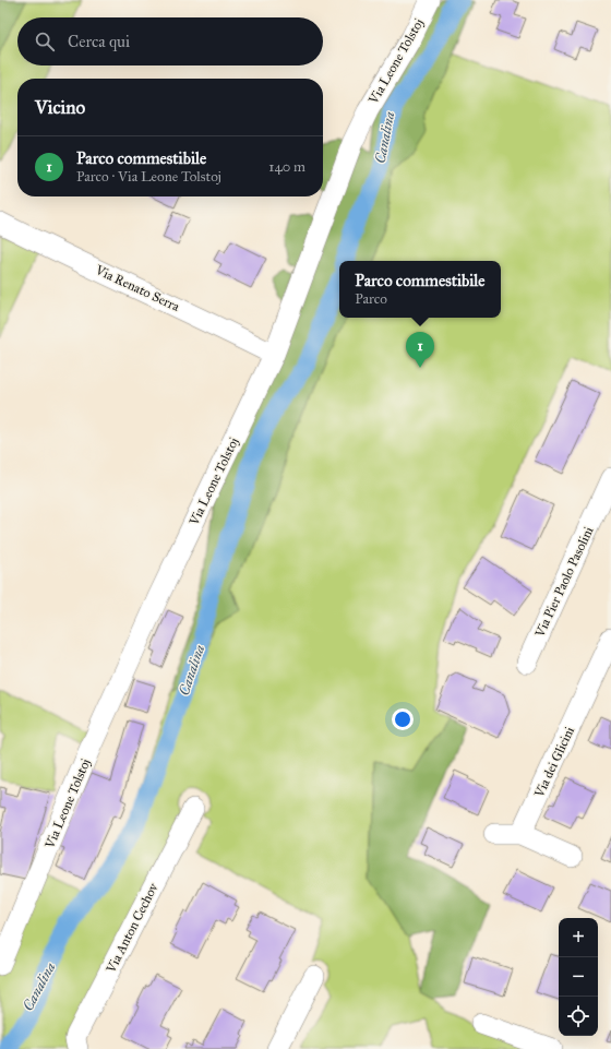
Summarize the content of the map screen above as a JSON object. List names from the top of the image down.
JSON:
{
  "streets": {
    "street": [
      "Via Leone Tolstoj",
      "Via Renato Serra",
      "Via Pier Paolo Pasolini",
      "Via dei Glicini",
      "Via Anton Cechov"
    ]
  },
  "crossings": [
    ["Via Leone Tolstoj", "Via Renato Serra"]
  ],
  "water": ["Canalina"],
  "page": {
    "search": "Cerca qui",
    "heading": "Vicino",
    "list": [
      {
        "mark": "1",
        "name": "Parco commestibile",
        "note": "Parco · Via Leone Tolstoj",
        "value": "140 m"
      }
    ],
    "popup": ["Parco commestibile", "Parco"],
    "pins": "1",
    "map_buttons": ["+", "−"]
  }
}
